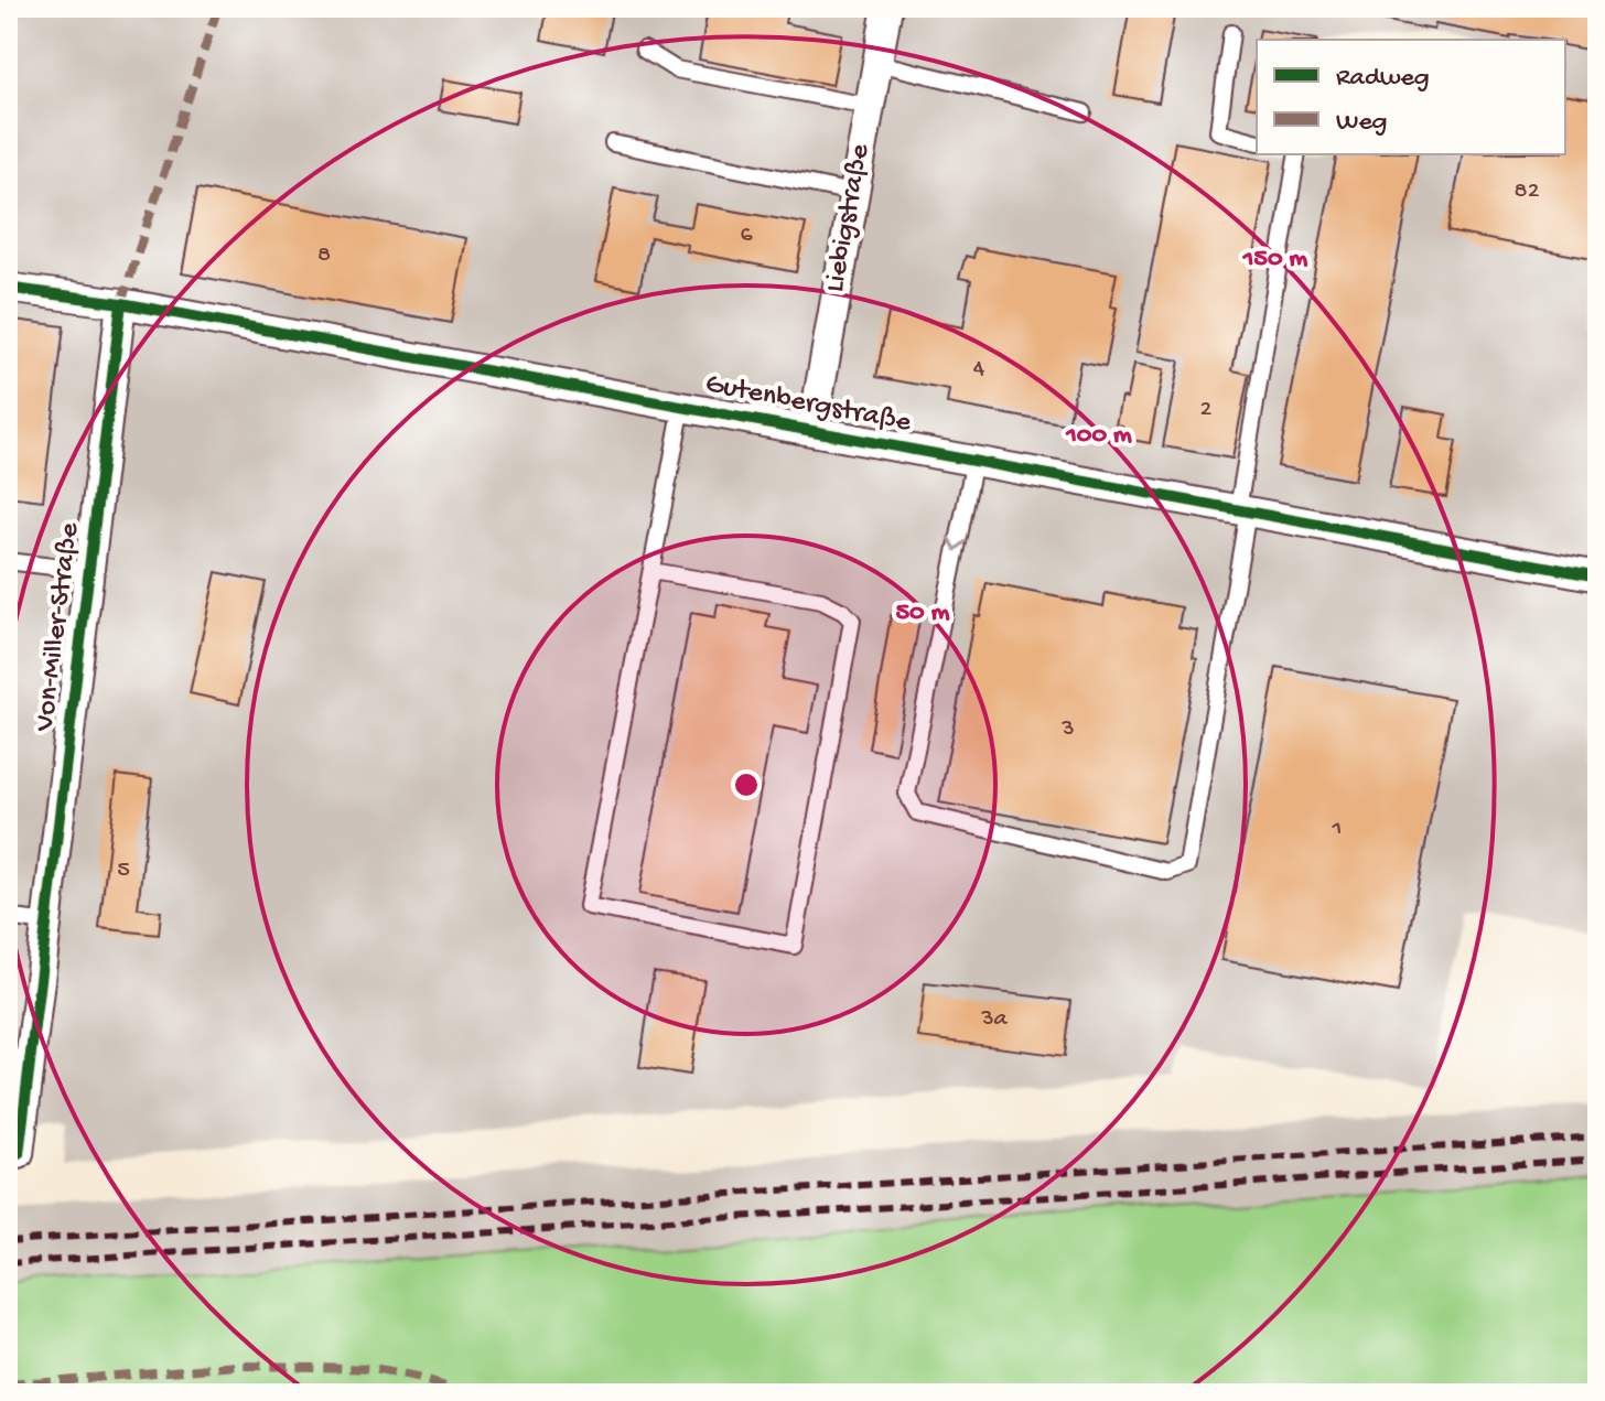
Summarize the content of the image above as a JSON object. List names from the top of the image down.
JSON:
{
  "streets": {
    "street": ["Liebigstraße", "Gutenbergstraße", "Von-Miller-Straße"]
  },
  "crossings": [
    ["Liebigstraße", "Gutenbergstraße"],
    ["Gutenbergstraße", "Von-Miller-Straße"]
  ],
  "house_numbers": [
    "82",
    "6",
    "8",
    "4",
    "2",
    "3",
    "1",
    "5",
    "3a"
  ],
  "legend": ["Radweg", "Weg"],
  "rings": ["150 m", "100 m", "50 m"]
}
